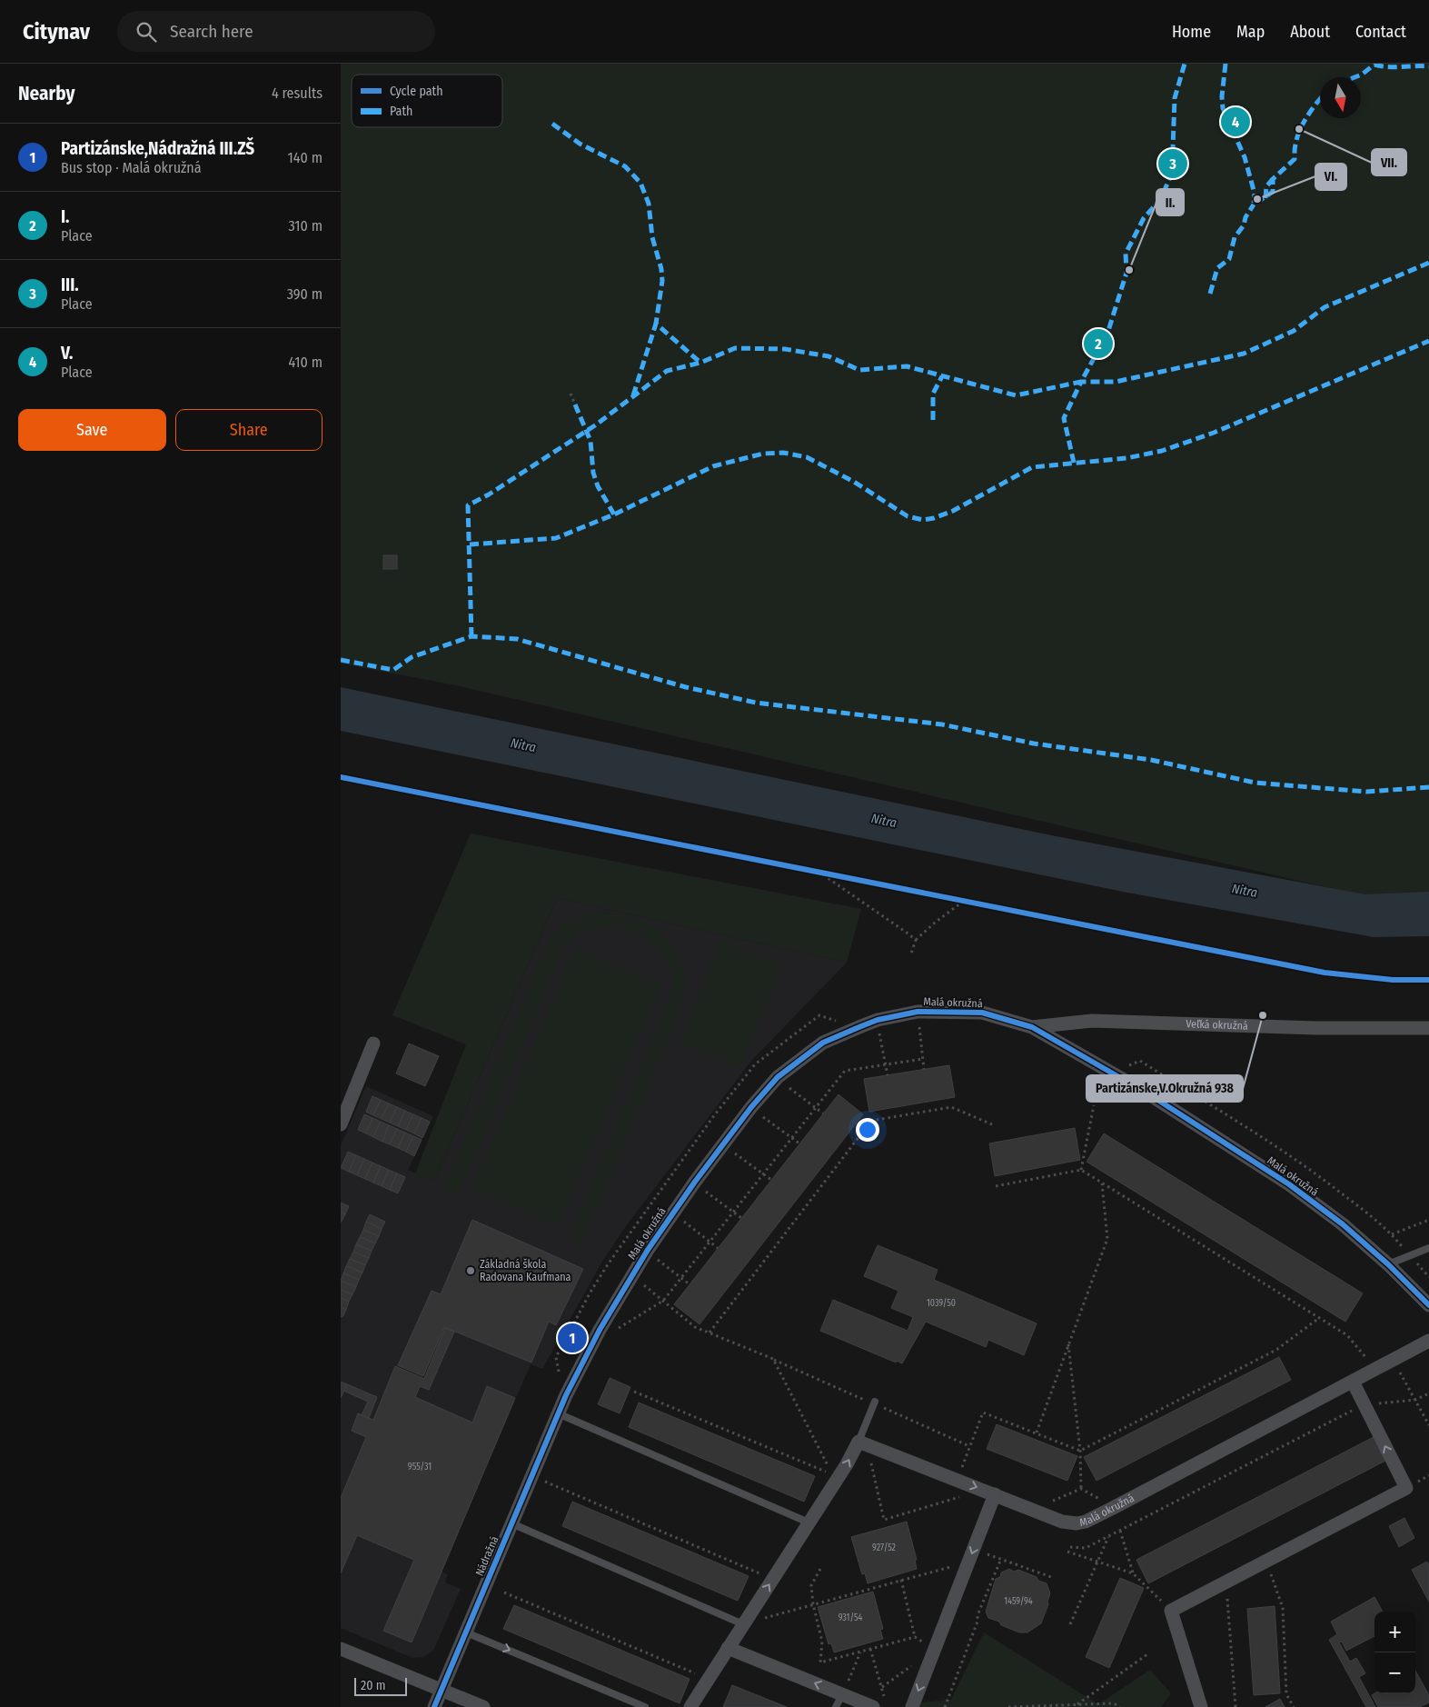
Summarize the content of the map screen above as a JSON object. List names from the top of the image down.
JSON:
{
  "streets": {
    "street": ["Malá okružná", "Veľká okružná", "Nádražná"]
  },
  "crossings": [
    ["Malá okružná", "Veľká okružná"],
    ["Malá okružná", "Nádražná"]
  ],
  "water": ["Nitra"],
  "places": [
    "VII.",
    "VI.",
    "II.",
    "Partizánske,V.Okružná 938",
    "Základná škola Radovana Kaufmana"
  ],
  "house_numbers": [
    "1039/50",
    "955/31",
    "927/52",
    "1459/94",
    "931/54"
  ],
  "legend": ["Cycle path", "Path"],
  "scale_bar": "20 m",
  "north": "bottom",
  "page": {
    "header": "Citynav",
    "search": "Search here",
    "nav": [
      "Home",
      "Map",
      "About",
      "Contact"
    ],
    "heading": ["Nearby", "4 results"],
    "pins": [
      "4",
      "3",
      "2",
      "1"
    ],
    "list": [
      {
        "mark": "1",
        "name": "Partizánske,Nádražná III.ZŠ",
        "note": "Bus stop · Malá okružná",
        "value": "140 m"
      },
      {
        "mark": "2",
        "name": "I.",
        "note": "Place",
        "value": "310 m"
      },
      {
        "mark": "3",
        "name": "III.",
        "note": "Place",
        "value": "390 m"
      },
      {
        "mark": "4",
        "name": "V.",
        "note": "Place",
        "value": "410 m"
      }
    ],
    "buttons": ["Save", "Share"],
    "map_buttons": ["+", "−"],
    "scale": "20 m"
  }
}
